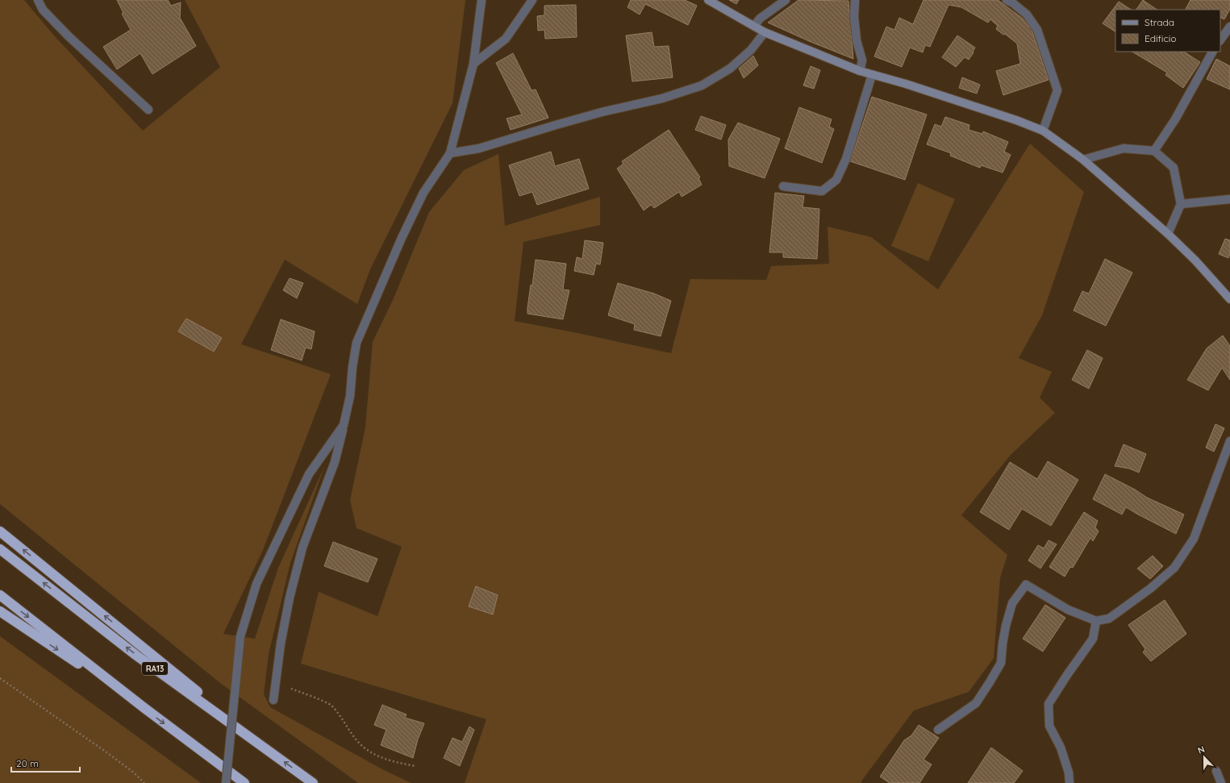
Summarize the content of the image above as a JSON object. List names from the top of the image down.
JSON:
{
  "streets": {
    "highway": ["RA13"]
  },
  "legend": ["Strada", "Edificio"],
  "scale_bar": "20 m",
  "north": "top"
}
